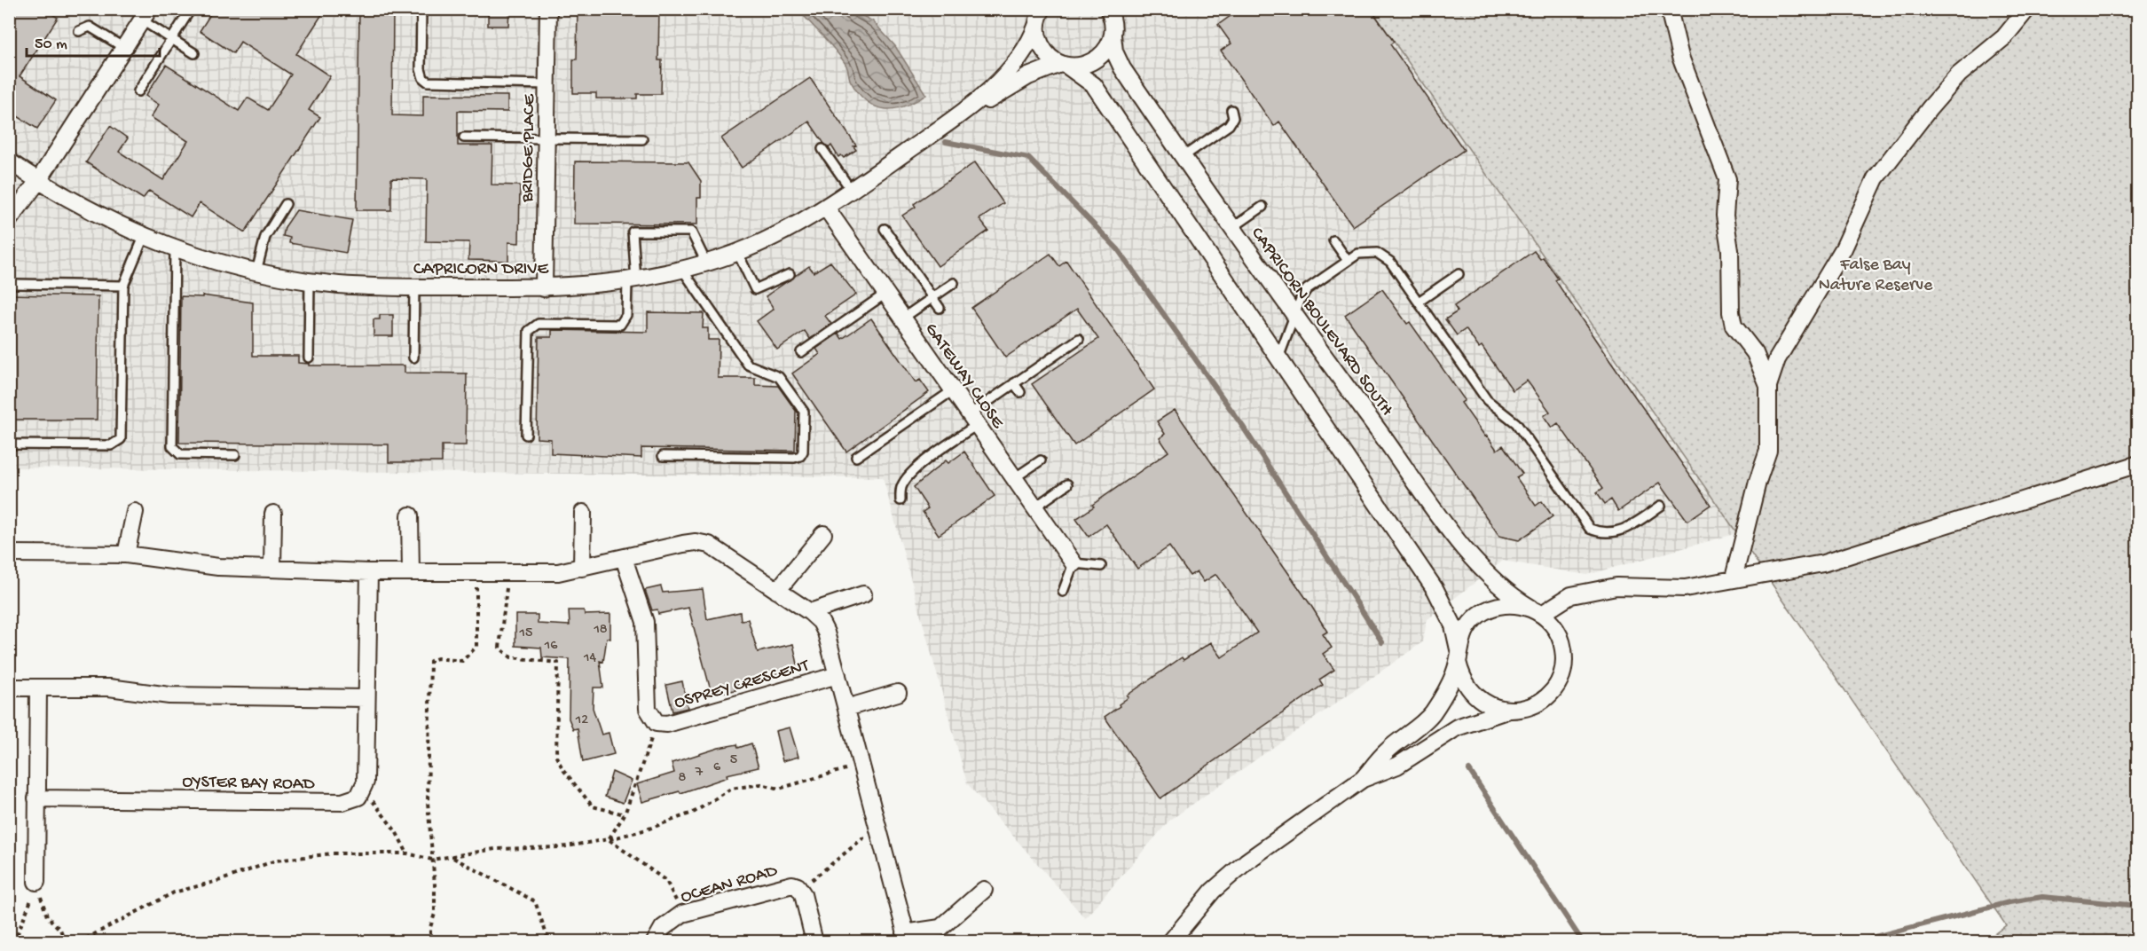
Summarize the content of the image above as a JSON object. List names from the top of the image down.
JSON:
{
  "streets": {
    "street": [
      "BRIDGE PLACE",
      "CAPRICORN DRIVE",
      "CAPRICORN BOULEVARD SOUTH",
      "GATEWAY CLOSE",
      "OSPREY CRESCENT",
      "OYSTER BAY ROAD",
      "OCEAN ROAD"
    ]
  },
  "crossings": [
    ["BRIDGE PLACE", "CAPRICORN DRIVE"],
    ["CAPRICORN DRIVE", "CAPRICORN BOULEVARD SOUTH"],
    ["CAPRICORN DRIVE", "GATEWAY CLOSE"]
  ],
  "parks": ["False Bay Nature Reserve"],
  "house_numbers": [
    "18",
    "15",
    "16",
    "14",
    "12",
    "5",
    "6",
    "7",
    "8"
  ],
  "scale_bar": "50 m"
}
